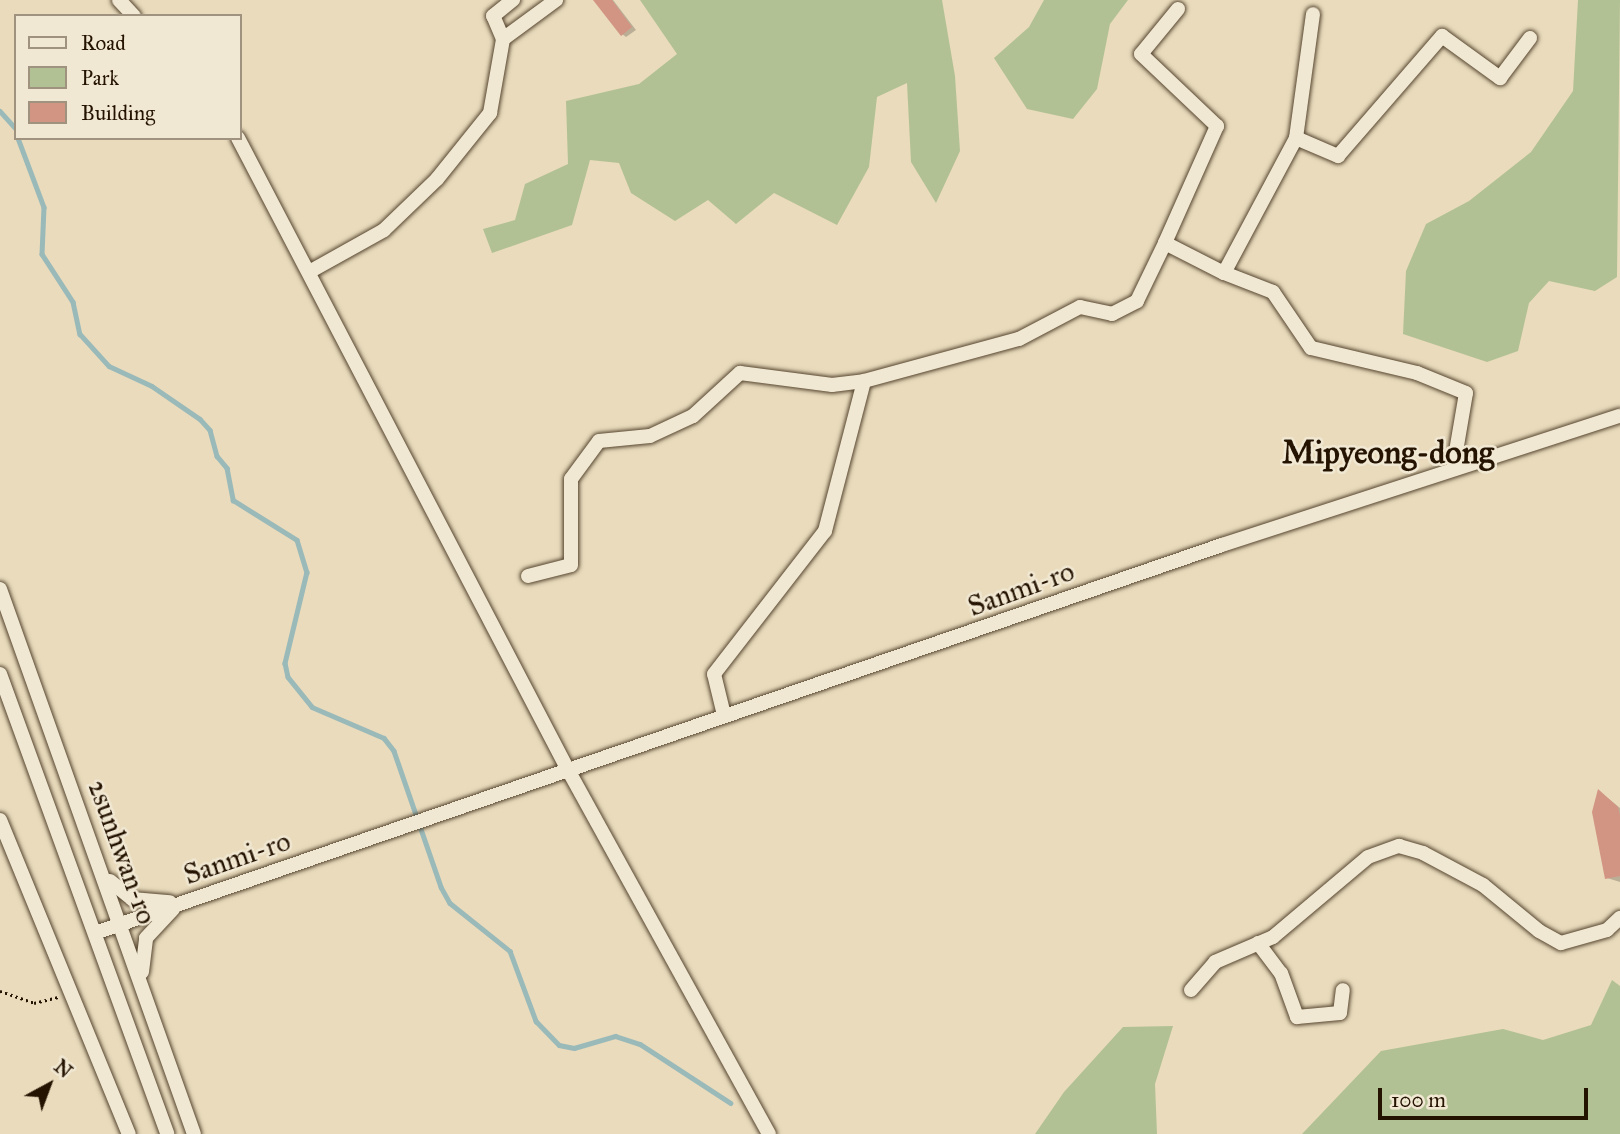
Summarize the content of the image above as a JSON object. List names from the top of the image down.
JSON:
{
  "streets": {
    "street": ["Sanmi-ro", "2sunhwan-ro"]
  },
  "crossings": [
    ["Sanmi-ro", "2sunhwan-ro"]
  ],
  "districts": ["Mipyeong-dong"],
  "legend": ["Road", "Park", "Building"],
  "scale_bar": "100 m",
  "north": "top right"
}
